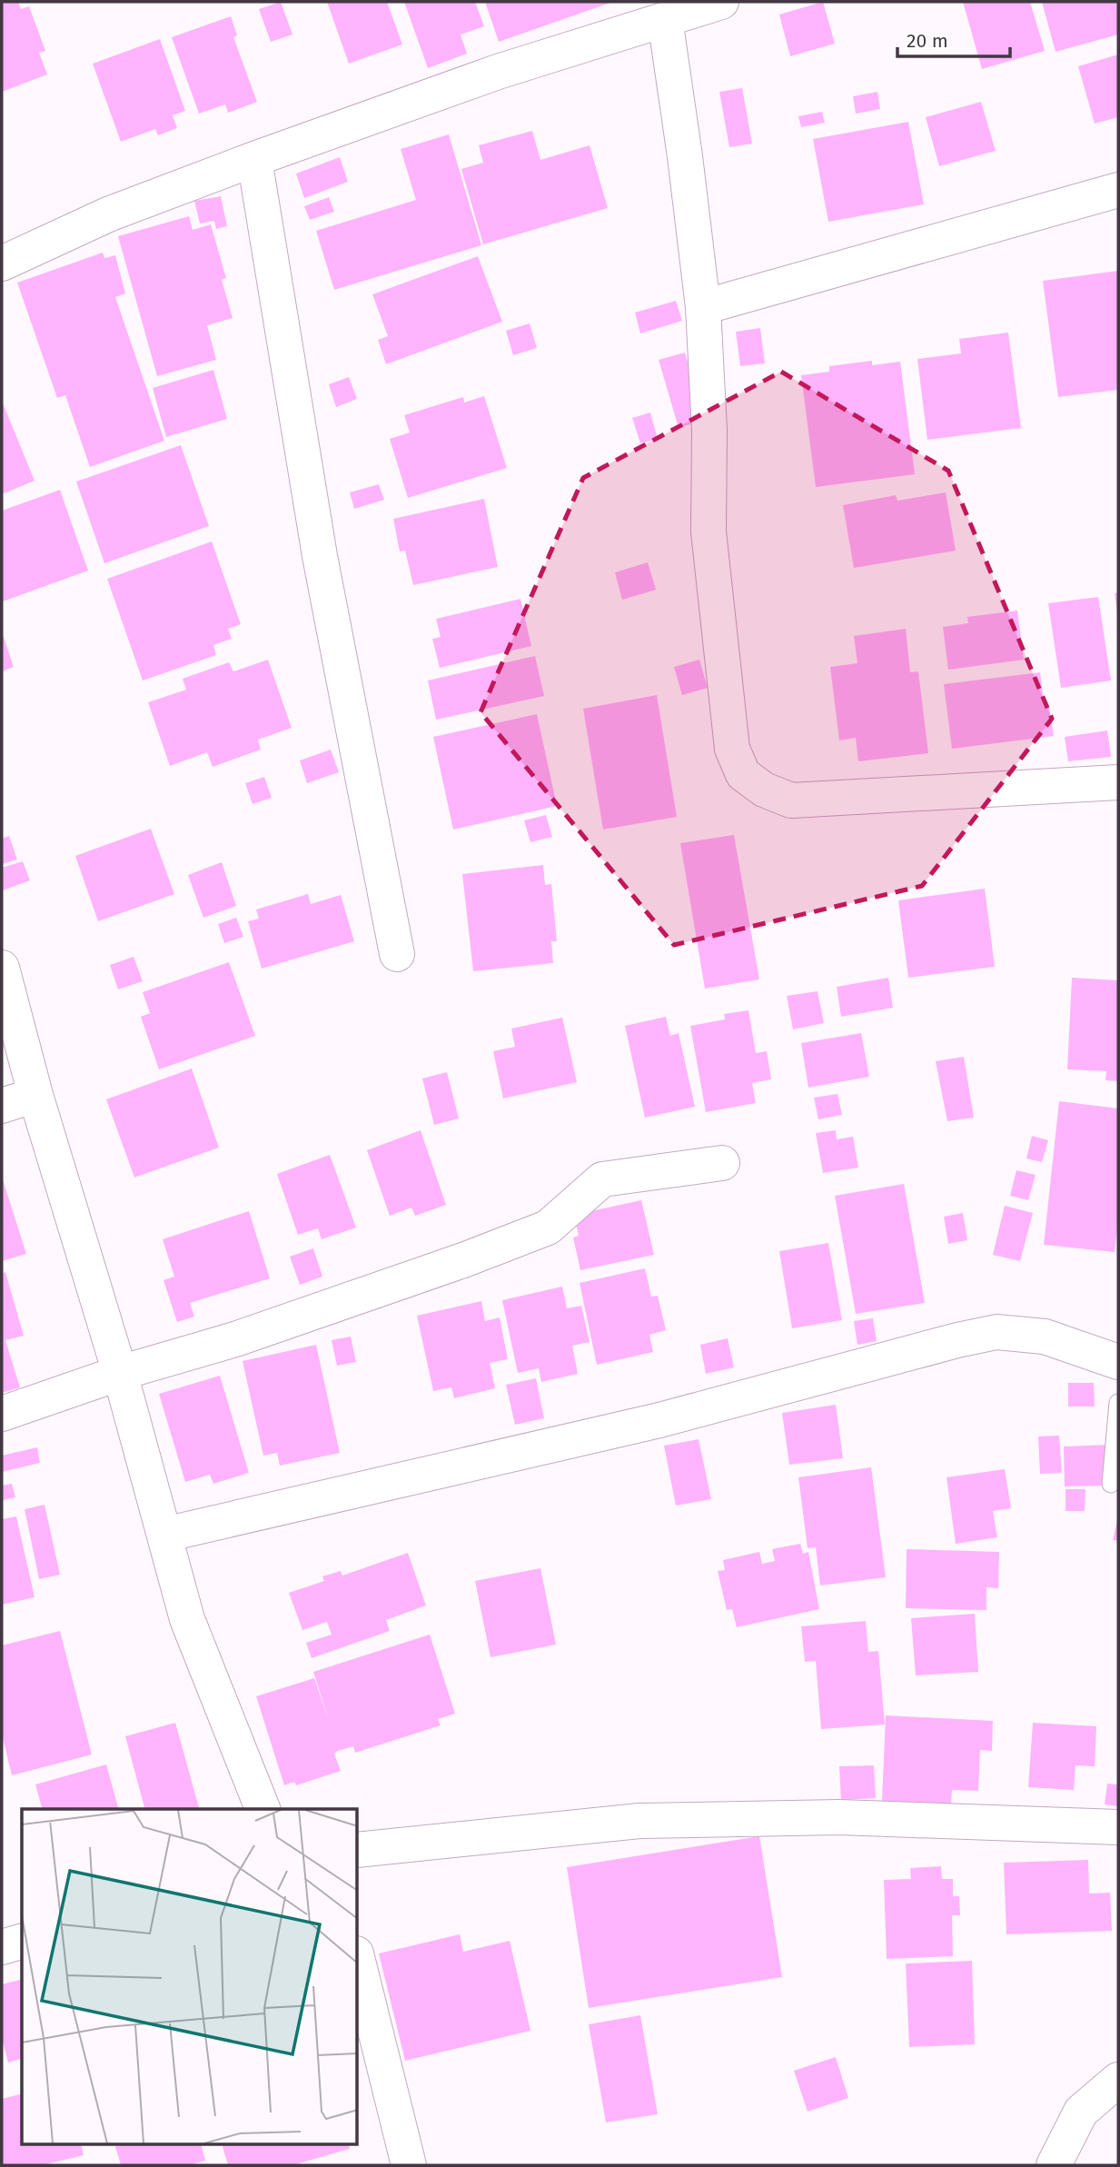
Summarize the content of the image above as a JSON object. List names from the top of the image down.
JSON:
{
  "scale_bar": "20 m"
}
